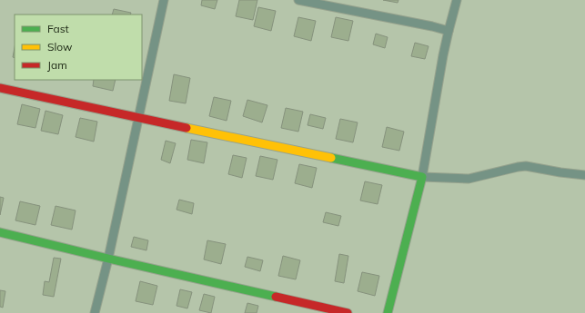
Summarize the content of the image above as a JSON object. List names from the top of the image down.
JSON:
{
  "legend": ["Fast", "Slow", "Jam"]
}
